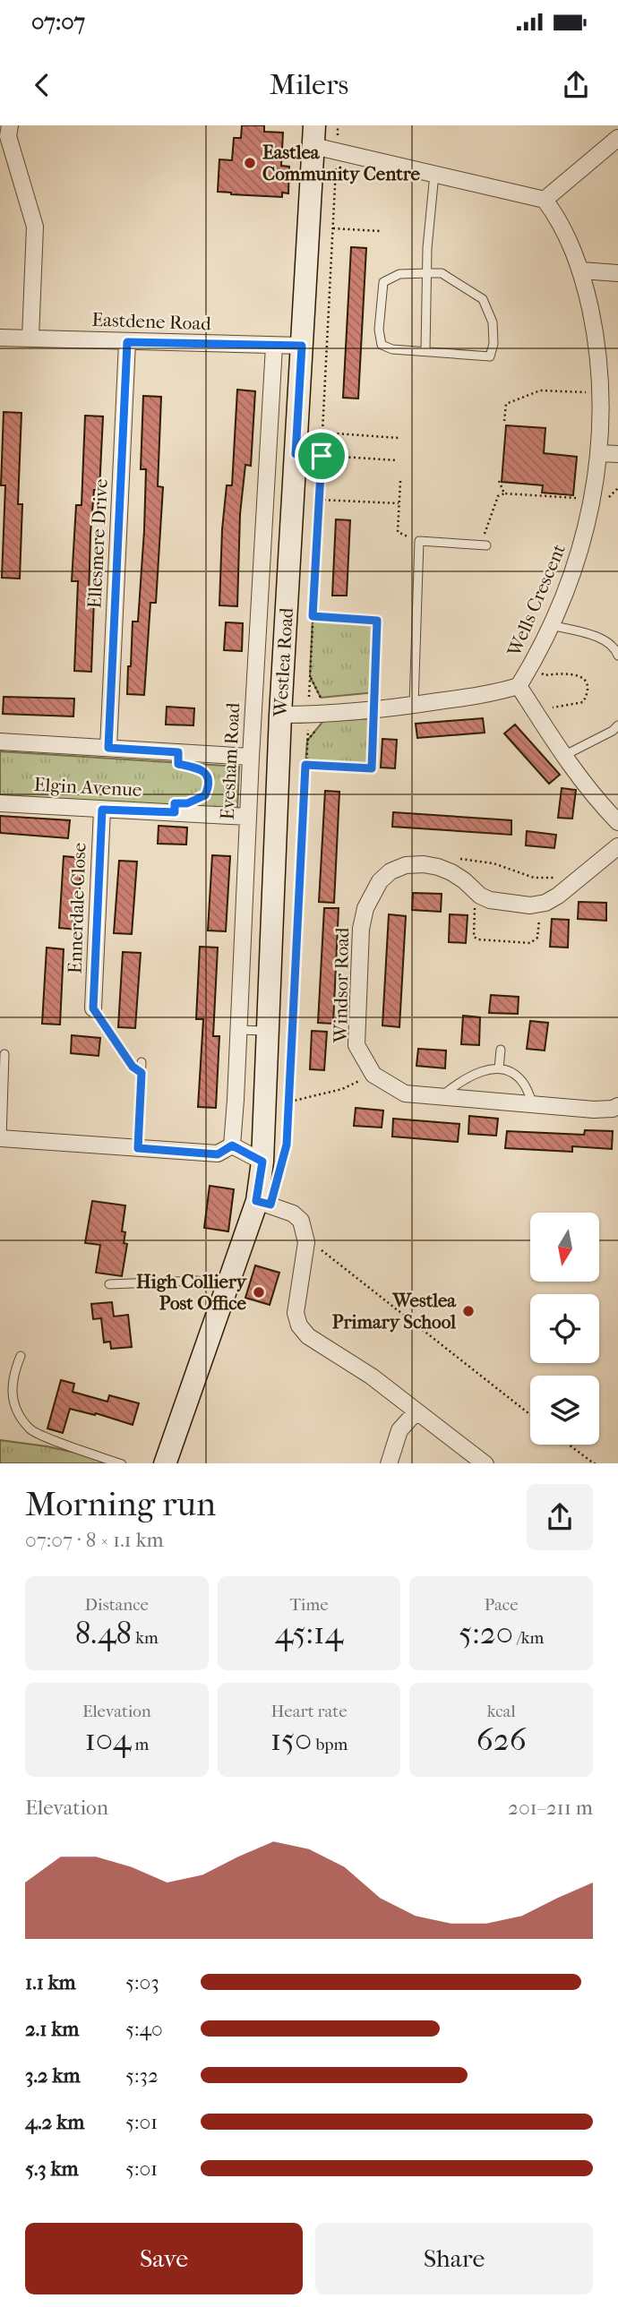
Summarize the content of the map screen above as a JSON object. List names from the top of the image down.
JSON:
{
  "streets": {
    "main road": ["Westlea Road"],
    "street": [
      "Eastdene Road",
      "Ellesmere Drive",
      "Wells Crescent",
      "Evesham Road",
      "Elgin Avenue",
      "Ennerdale Close",
      "Windsor Road"
    ]
  },
  "crossings": [
    ["Eastdene Road", "Ellesmere Drive"],
    ["Eastdene Road", "Westlea Road"],
    ["Eastdene Road", "Evesham Road"],
    ["Wells Crescent", "Westlea Road"],
    ["Evesham Road", "Elgin Avenue"],
    ["Elgin Avenue", "Ennerdale Close"]
  ],
  "places": ["Eastlea Community Centre", "High Colliery Post Office", "Westlea Primary School"],
  "north": "bottom",
  "page": {
    "status": "07:07",
    "header": "Milers",
    "heading": ["Morning run", "07:07 · 8 × 1.1 km"],
    "stats": [
      ["Distance", "8.48 km"],
      ["Time", "45:14"],
      ["Pace", "5:20 /km"],
      ["Elevation", "104 m"],
      ["Heart rate", "150 bpm"],
      ["kcal", "626"]
    ],
    "chart": ["Elevation", "201–211 m"],
    "list": [
      {
        "name": "1.1 km",
        "note": "5:03"
      },
      {
        "name": "2.1 km",
        "note": "5:40"
      },
      {
        "name": "3.2 km",
        "note": "5:32"
      },
      {
        "name": "4.2 km",
        "note": "5:01"
      },
      {
        "name": "5.3 km",
        "note": "5:01"
      }
    ],
    "buttons": ["Save", "Share"]
  }
}
